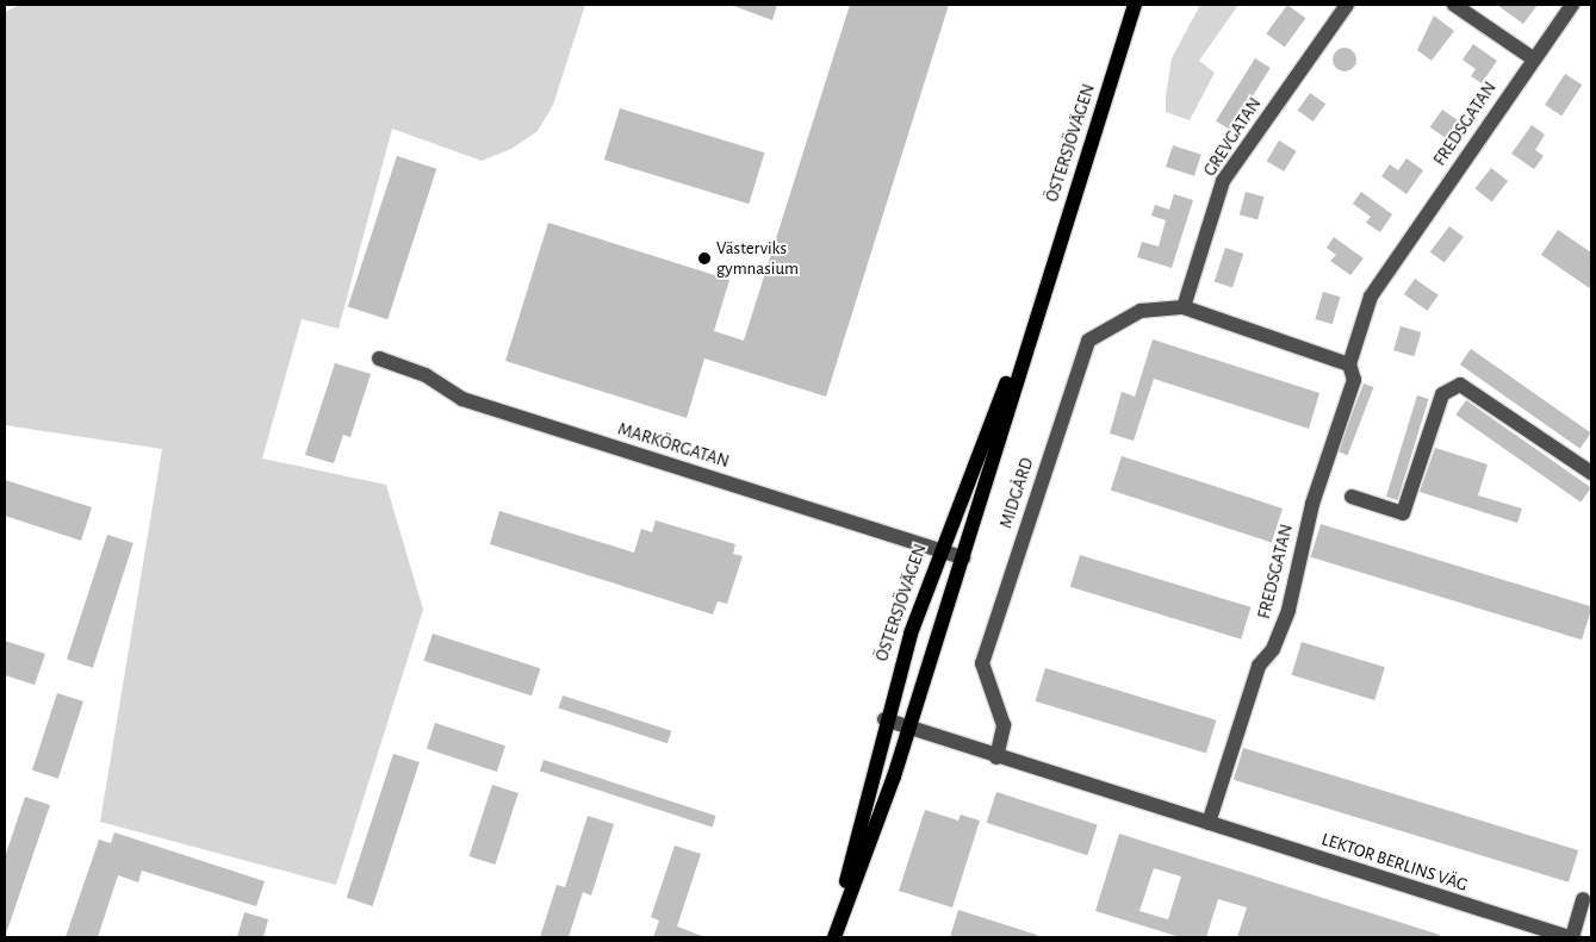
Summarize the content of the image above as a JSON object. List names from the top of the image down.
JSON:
{
  "streets": {
    "main road": ["ÖSTERSJÖVÄGEN"],
    "street": [
      "FREDSGATAN",
      "GREVGATAN",
      "MARKÖRGATAN",
      "MIDGÅRD",
      "LEKTOR BERLINS VÄG"
    ]
  },
  "crossings": [
    ["FREDSGATAN", "LEKTOR BERLINS VÄG"],
    ["GREVGATAN", "MIDGÅRD"],
    ["ÖSTERSJÖVÄGEN", "MARKÖRGATAN"],
    ["ÖSTERSJÖVÄGEN", "LEKTOR BERLINS VÄG"],
    ["MIDGÅRD", "LEKTOR BERLINS VÄG"]
  ],
  "places": ["Västerviks gymnasium"]
}
